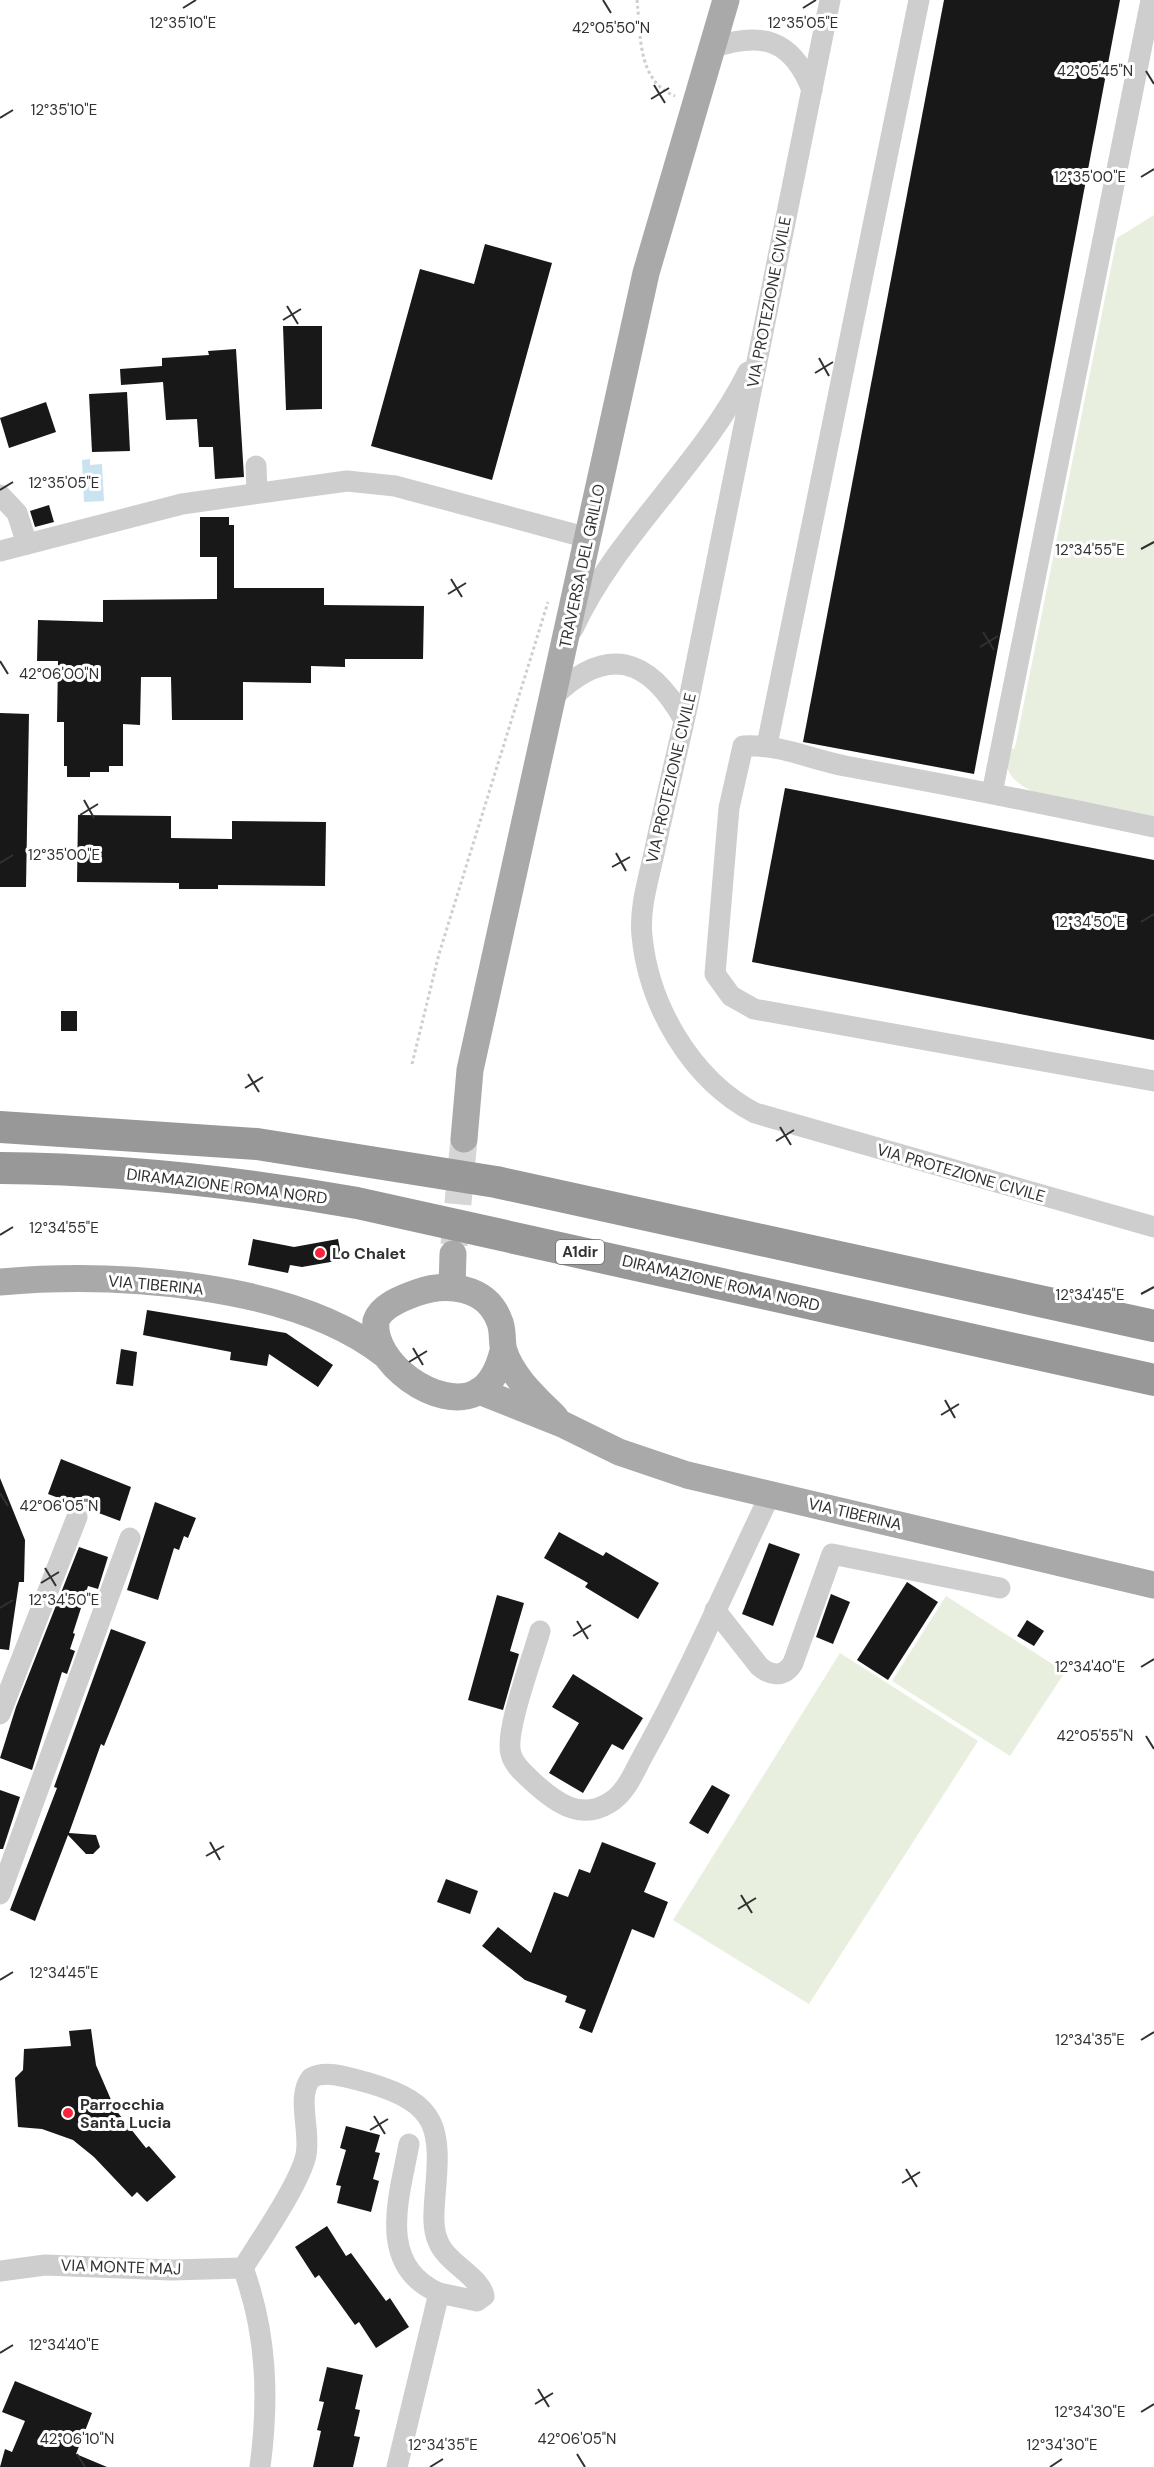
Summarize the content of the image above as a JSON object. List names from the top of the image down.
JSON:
{
  "streets": {
    "highway": ["DIRAMAZIONE ROMA NORD", "A1dir"],
    "main road": ["TRAVERSA DEL GRILLO", "VIA TIBERINA"],
    "street": ["VIA PROTEZIONE CIVILE", "VIA MONTE MAJ"]
  },
  "places": ["Lo Chalet", "Parrocchia Santa Lucia"],
  "coordinates": [
    "12°35'10\"E",
    "12°35'05\"E",
    "42°05'50\"N",
    "42°05'45\"N",
    "12°35'00\"E",
    "12°34'55\"E",
    "42°06'00\"N",
    "12°34'50\"E",
    "12°34'45\"E",
    "42°06'05\"N",
    "12°34'40\"E",
    "42°05'55\"N",
    "12°34'35\"E",
    "12°34'30\"E",
    "42°06'10\"N"
  ]
}
